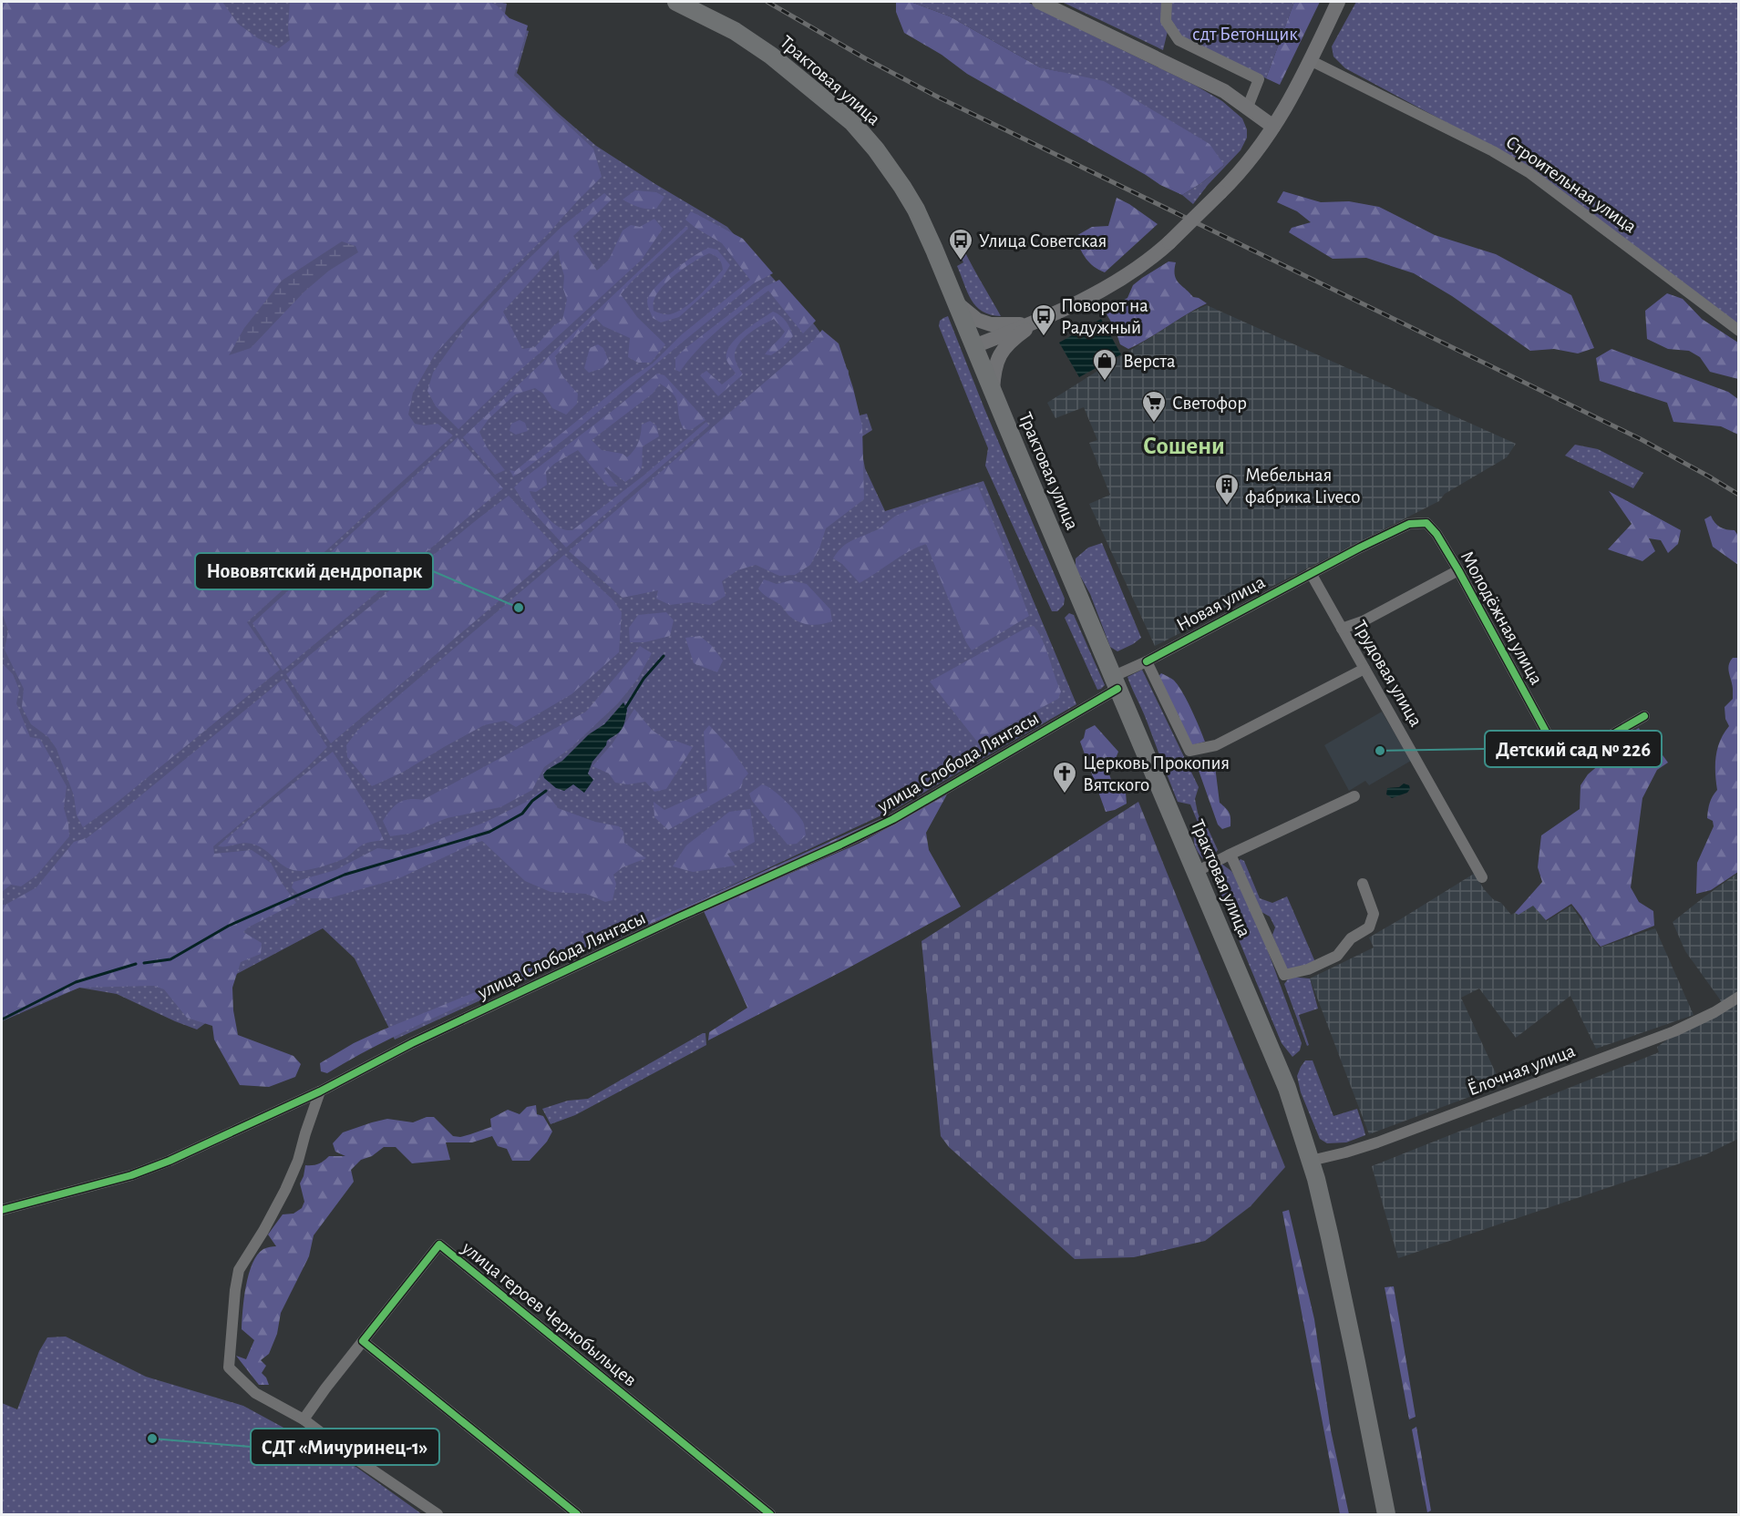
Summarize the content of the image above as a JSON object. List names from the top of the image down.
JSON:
{
  "streets": {
    "main road": ["Трактовая улица"],
    "street": [
      "Строительная улица",
      "Новая улица",
      "Молодёжная улица",
      "Трудовая улица",
      "улица Слобода Лянгасы",
      "Ёлочная улица",
      "улица героев Чернобыльцев"
    ]
  },
  "crossings": [
    ["Трактовая улица", "Новая улица"],
    ["Трактовая улица", "улица Слобода Лянгасы"],
    ["Трактовая улица", "Ёлочная улица"],
    ["Новая улица", "Молодёжная улица"],
    ["Новая улица", "Трудовая улица"],
    ["Новая улица", "улица Слобода Лянгасы"],
    ["Молодёжная улица", "Трудовая улица"]
  ],
  "districts": ["Сошени"],
  "parks": ["сдт Бетонщик"],
  "places": {
    "bus stop": ["Улица Советская", "Поворот на Радужный"],
    "shop": ["Верста"],
    "supermarket": ["Светофор"],
    "building": ["Мебельная фабрика Liveco"],
    "other": ["Нововятский дендропарк", "Детский сад № 226", "СДТ «Мичуринец-1»"],
    "church": ["Церковь Прокопия Вятского"]
  }
}
